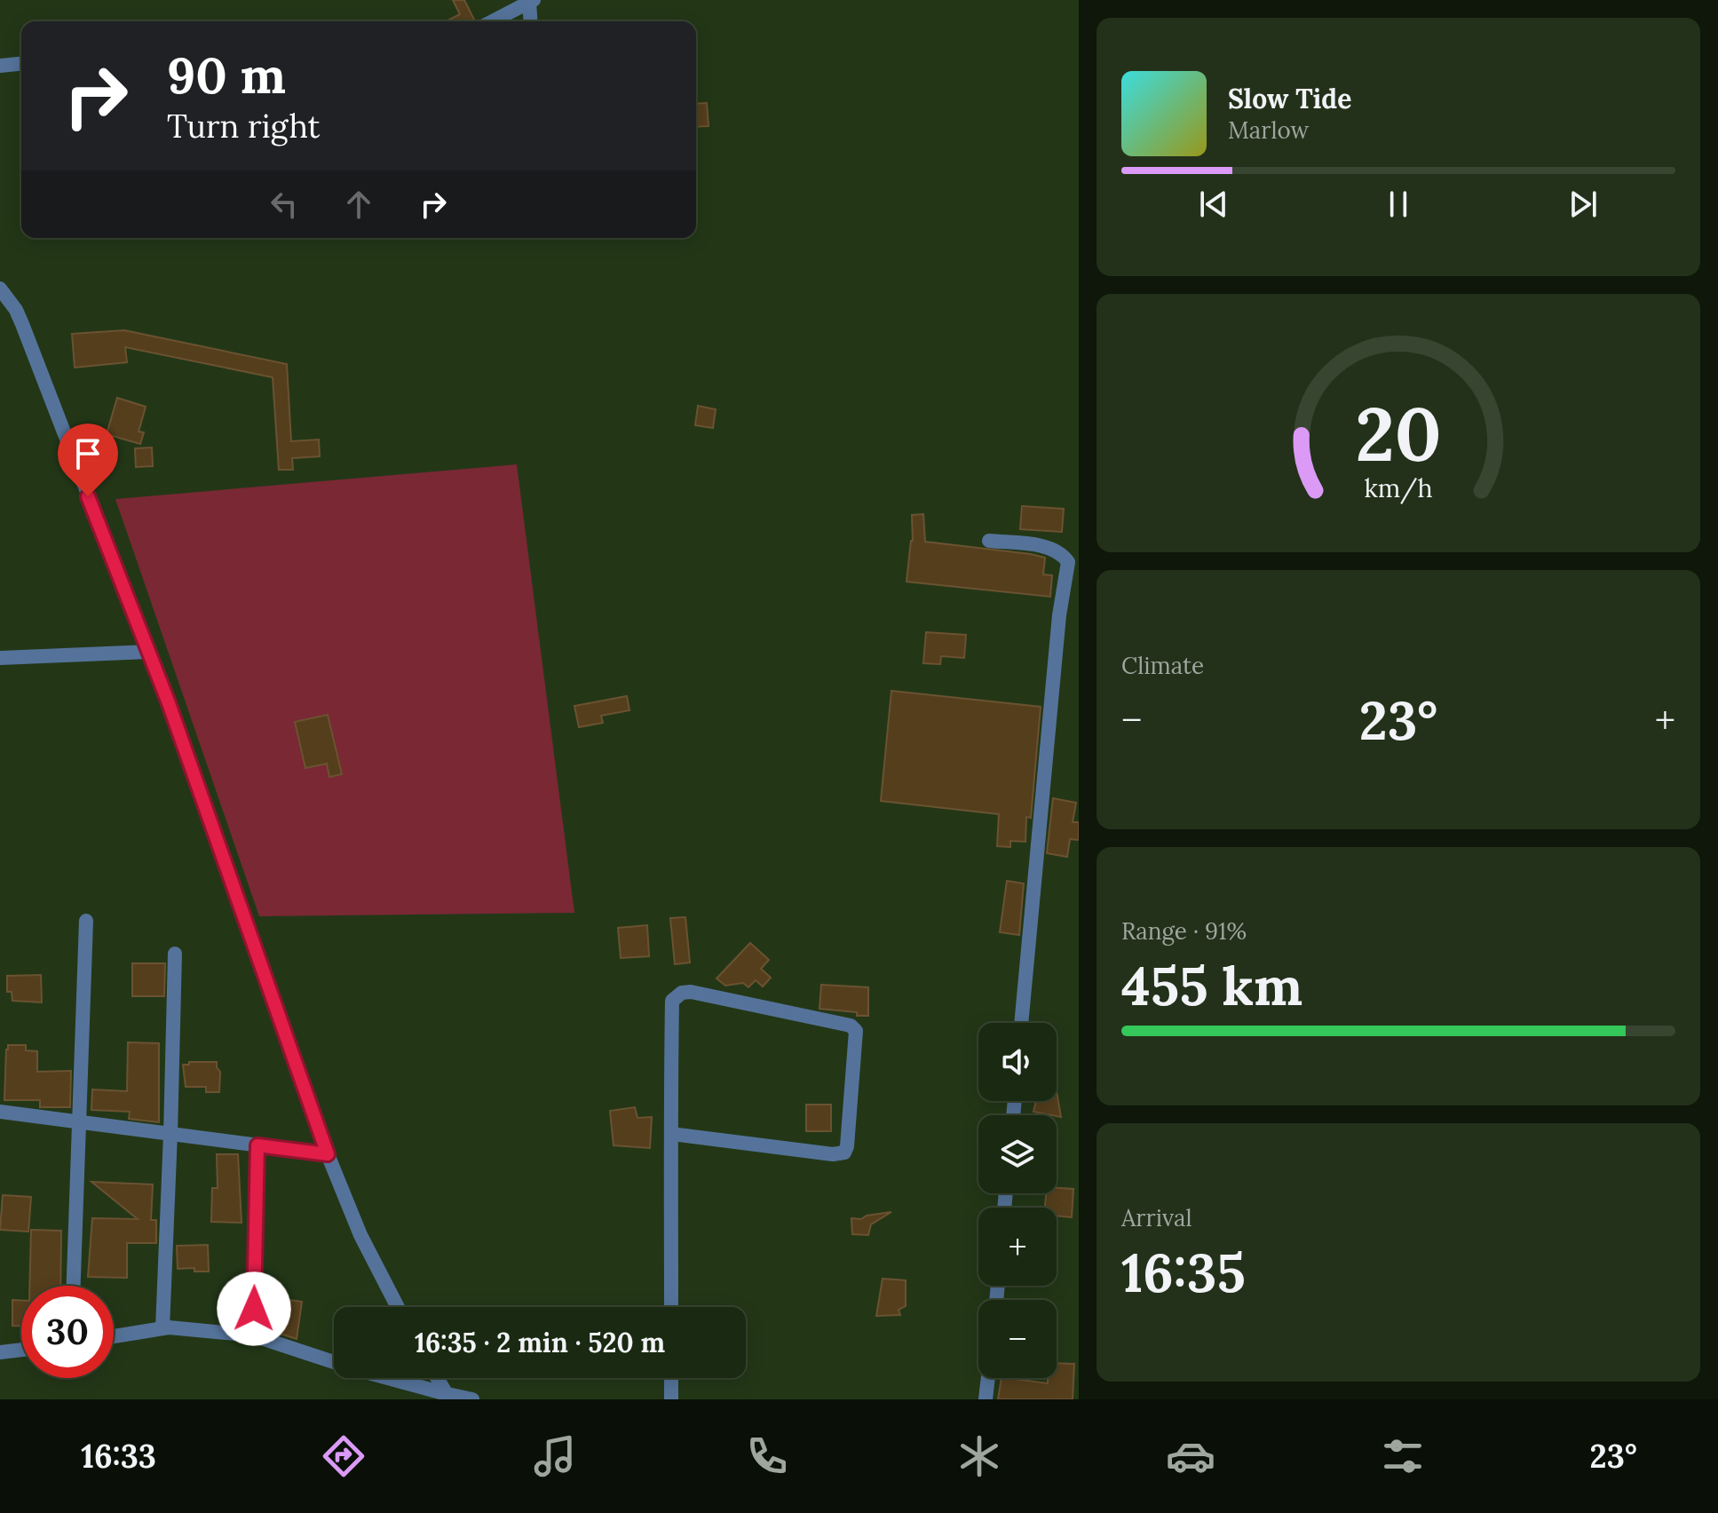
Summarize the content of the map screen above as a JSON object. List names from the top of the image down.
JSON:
{
  "page": {
    "turn": ["90 m", "Turn right"],
    "song": ["Slow Tide", "Marlow"],
    "tile": [
      "Climate",
      ["Range · 91%", "455 km"],
      ["Arrival", "16:35"]
    ],
    "heat": ["−", "23°", "+"],
    "map_buttons": ["+", "−"],
    "limit": "30",
    "trip": "16:35 · 2 min · 520 m",
    "tabs": ["16:33", "23°"],
    "gauge": ["20", "km/h"]
  }
}
